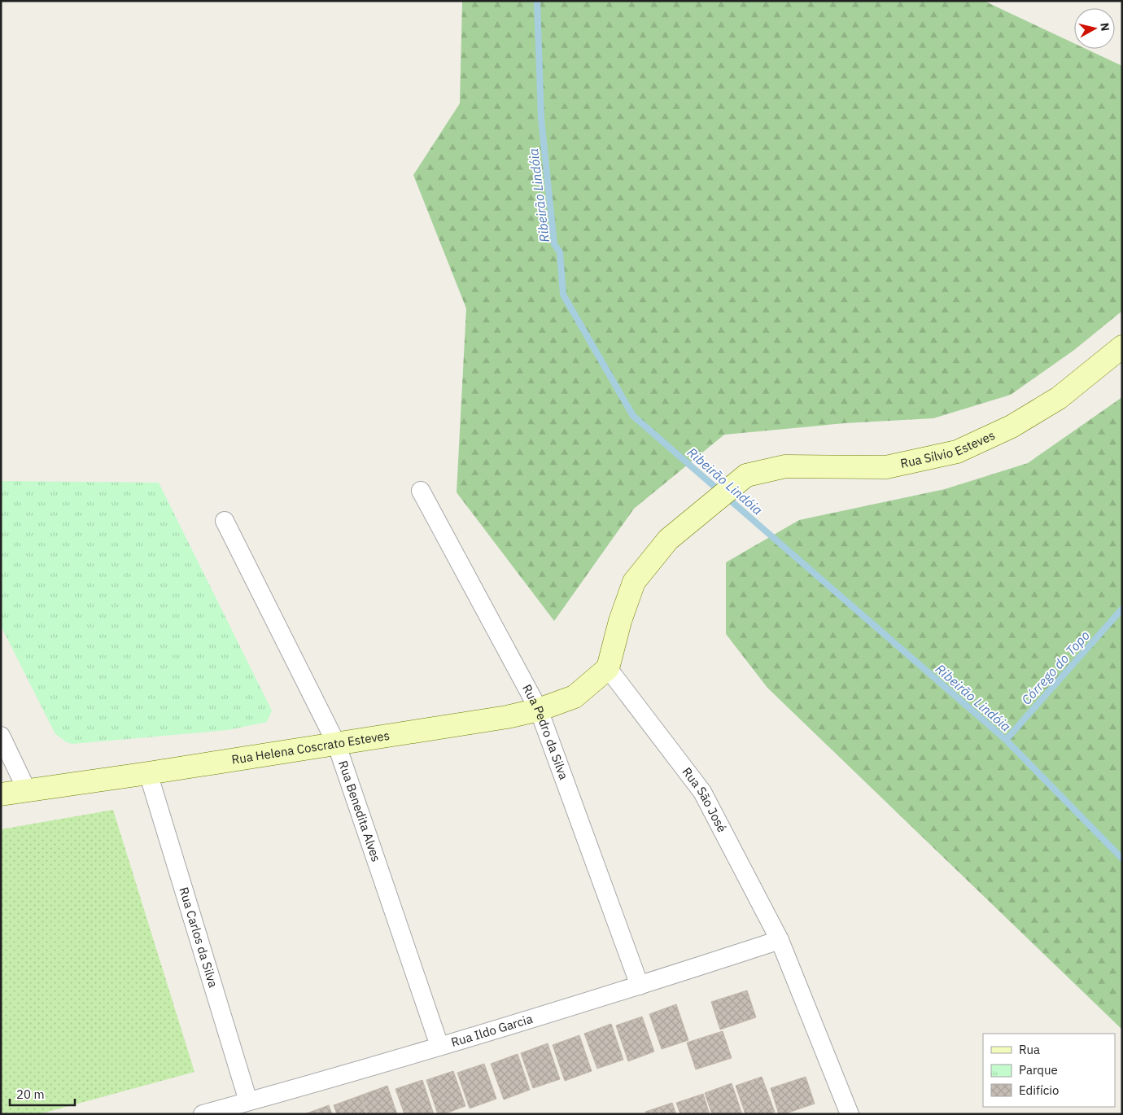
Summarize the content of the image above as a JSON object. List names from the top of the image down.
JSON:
{
  "streets": {
    "street": [
      "Rua Sílvio Esteves",
      "Rua Pedro da Silva",
      "Rua Helena Coscrato Esteves",
      "Rua São José",
      "Rua Benedita Alves",
      "Rua Carlos da Silva",
      "Rua Ildo Garcia"
    ]
  },
  "crossings": [
    ["Rua Sílvio Esteves", "Rua Helena Coscrato Esteves"],
    ["Rua Sílvio Esteves", "Rua São José"],
    ["Rua Pedro da Silva", "Rua Helena Coscrato Esteves"],
    ["Rua Pedro da Silva", "Rua Ildo Garcia"],
    ["Rua Helena Coscrato Esteves", "Rua São José"],
    ["Rua Helena Coscrato Esteves", "Rua Benedita Alves"],
    ["Rua Helena Coscrato Esteves", "Rua Carlos da Silva"],
    ["Rua São José", "Rua Ildo Garcia"],
    ["Rua Benedita Alves", "Rua Ildo Garcia"],
    ["Rua Carlos da Silva", "Rua Ildo Garcia"]
  ],
  "water": ["Ribeirão Lindóia", "Córrego do Topo"],
  "legend": ["Rua", "Parque", "Edifício"],
  "scale_bar": "20 m",
  "north": "right"
}
